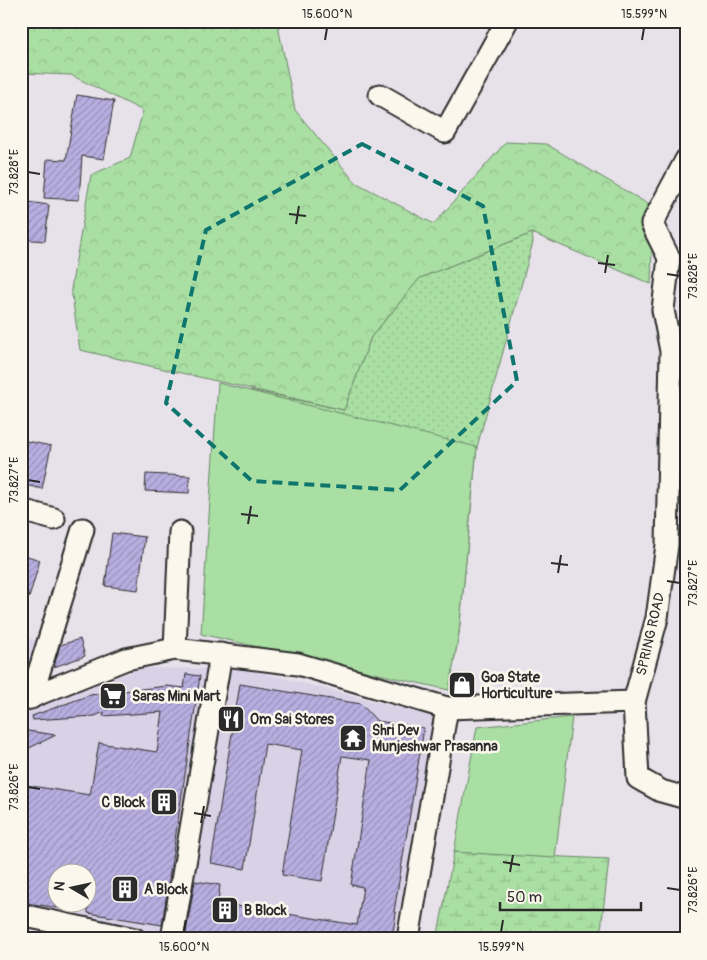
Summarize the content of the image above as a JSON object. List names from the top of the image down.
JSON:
{
  "streets": {
    "street": ["SPRING ROAD"]
  },
  "places": {
    "shop": ["Goa State Horticulture"],
    "supermarket": ["Saras Mini Mart"],
    "restaurant": ["Om Sai Stores"],
    "temple": ["Shri Dev Munjeshwar Prasanna"],
    "building": ["C Block", "A Block", "B Block"]
  },
  "scale_bar": "50 m",
  "north": "left",
  "coordinates": [
    "15.600°N",
    "15.599°N",
    "73.828°E",
    "73.827°E",
    "73.826°E"
  ]
}
